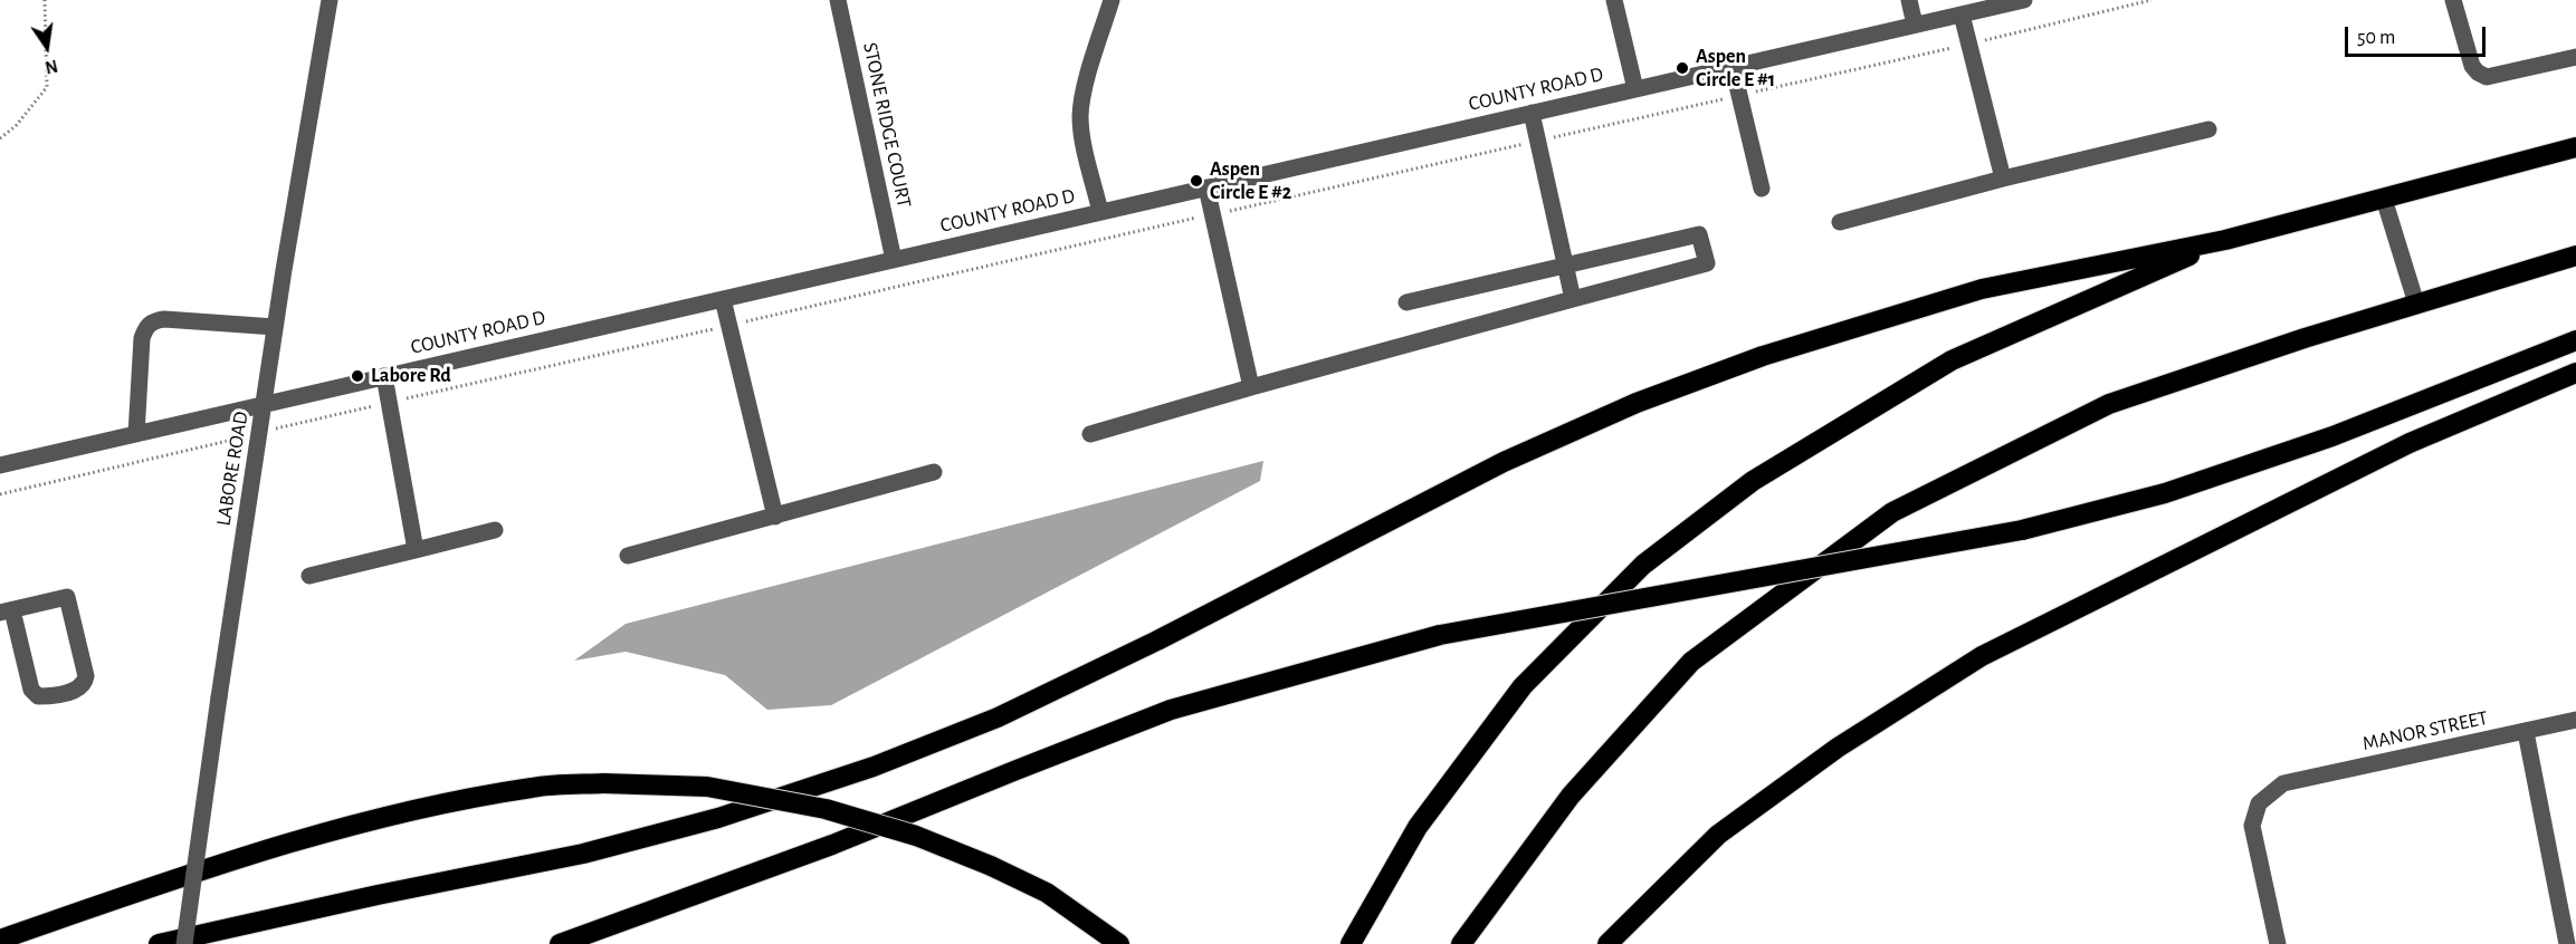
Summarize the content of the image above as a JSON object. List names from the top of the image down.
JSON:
{
  "streets": {
    "street": [
      "COUNTY ROAD D",
      "STONE RIDGE COURT",
      "LABORE ROAD",
      "MANOR STREET"
    ]
  },
  "crossings": [
    ["COUNTY ROAD D", "STONE RIDGE COURT"],
    ["COUNTY ROAD D", "LABORE ROAD"]
  ],
  "places": ["Aspen Circle E #1", "Aspen Circle E #2", "Labore Rd"],
  "scale_bar": "50 m",
  "north": "bottom"
}
